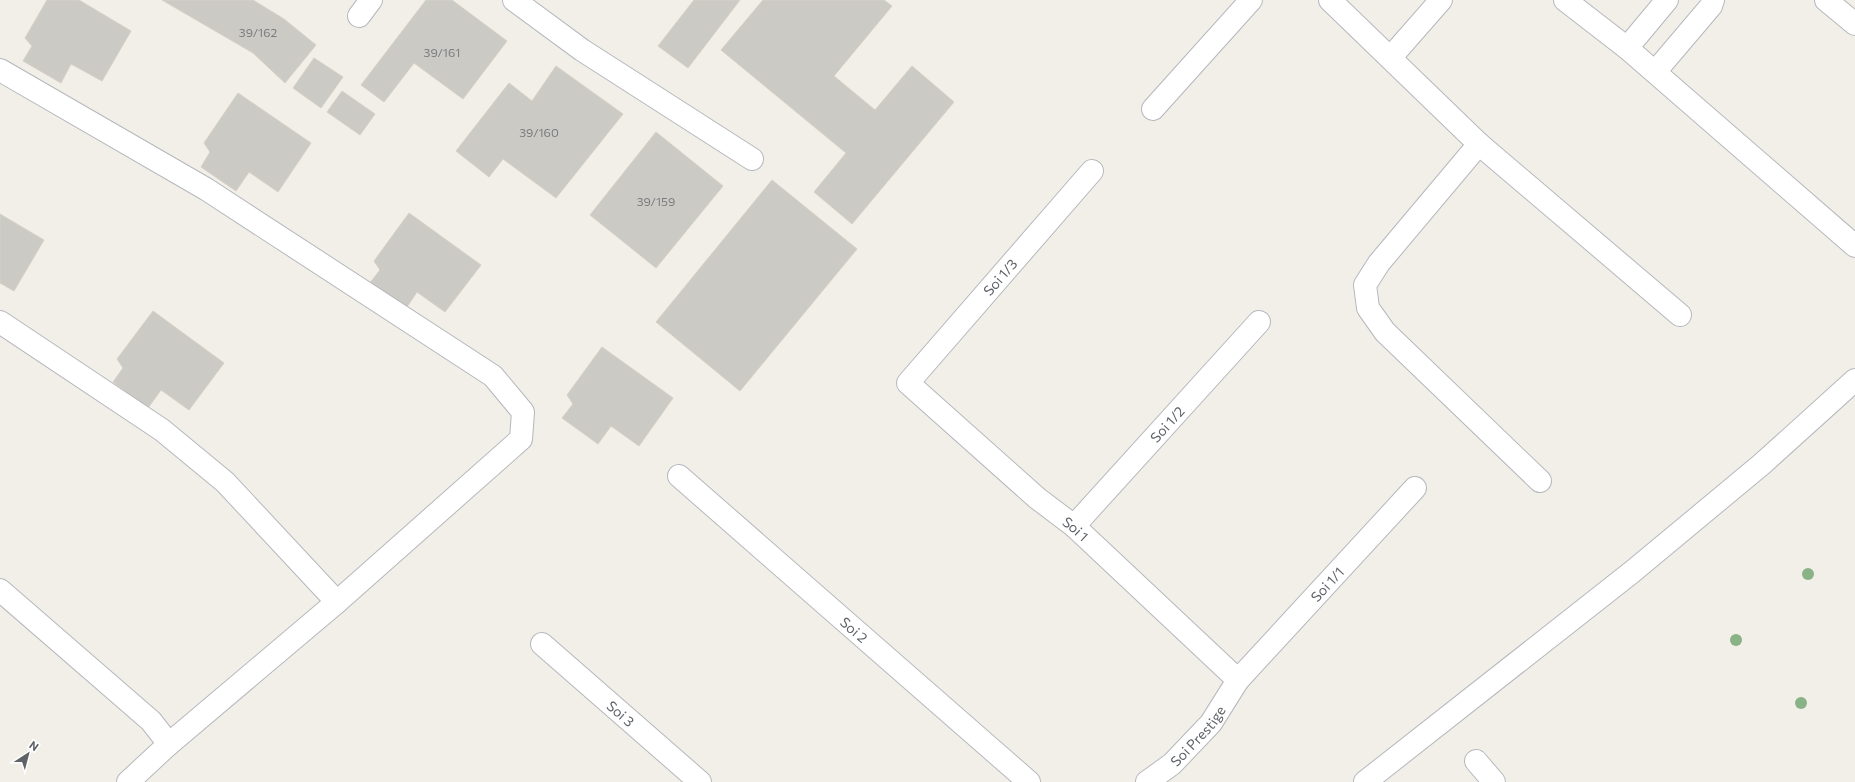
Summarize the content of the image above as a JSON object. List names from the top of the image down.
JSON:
{
  "streets": {
    "street": [
      "Soi 1/3",
      "Soi 1/2",
      "Soi 1",
      "Soi 1/1",
      "Soi 2",
      "Soi 3",
      "Soi Prestige"
    ]
  },
  "crossings": [
    ["Soi 1/3", "Soi 1"],
    ["Soi 1/2", "Soi 1"],
    ["Soi 1", "Soi 1/1"],
    ["Soi 1", "Soi Prestige"],
    ["Soi 1/1", "Soi Prestige"]
  ],
  "house_numbers": [
    "39/162",
    "39/161",
    "39/160",
    "39/159"
  ],
  "north": "top right"
}
